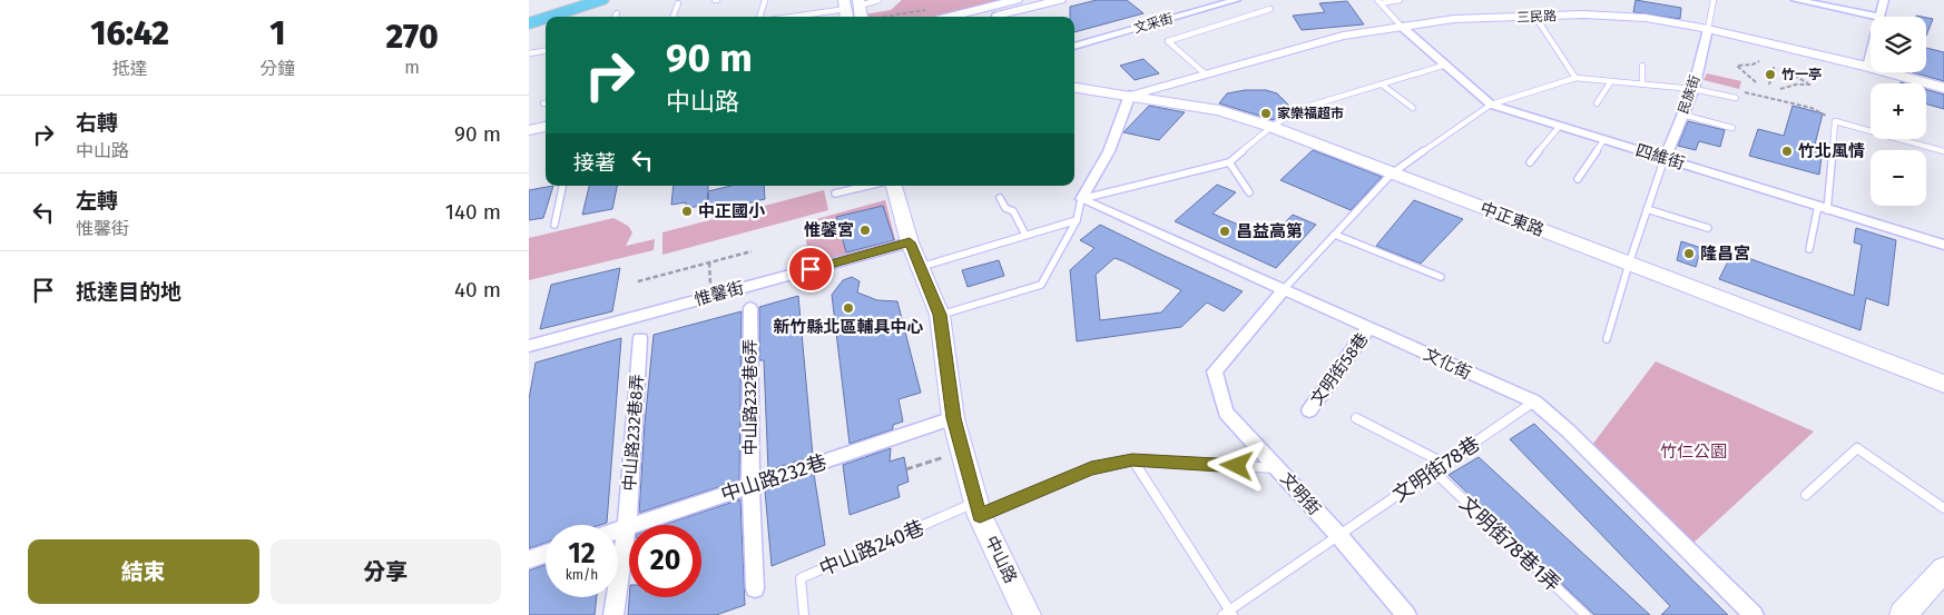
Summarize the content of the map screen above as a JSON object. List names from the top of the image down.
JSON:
{
  "streets": {
    "street": [
      "三民路",
      "文采街",
      "民族街",
      "四維街",
      "中正東路",
      "惟馨街",
      "文化街",
      "文明街58巷",
      "中山路232巷6弄",
      "中山路232巷8弄",
      "中山路232巷",
      "文明街",
      "中山路"
    ],
    "lane": ["文明街78巷", "文明街78巷1弄", "中山路240巷"]
  },
  "crossings": [
    ["三民路", "民族街"],
    ["三民路", "四維街"],
    ["三民路", "中正東路"],
    ["民族街", "四維街"],
    ["惟馨街", "中山路"],
    ["文化街", "文明街58巷"],
    ["文化街", "文明街78巷"],
    ["文化街", "文明街"],
    ["中山路232巷6弄", "中山路232巷"],
    ["中山路232巷8弄", "中山路232巷"],
    ["文明街78巷", "文明街"],
    ["文明街78巷", "文明街78巷1弄"],
    ["中山路232巷", "中山路"],
    ["中山路240巷", "中山路"]
  ],
  "parks": ["竹仁公園"],
  "places": [
    "竹一亭",
    "家樂福超市",
    "竹北風情",
    "中正國小",
    "惟馨宮",
    "昌益高第",
    "隆昌宮",
    "新竹縣北區輔具中心"
  ],
  "page": {
    "eta": [
      "16:42",
      "抵達",
      "1",
      "分鐘",
      "270",
      "m"
    ],
    "map_buttons": ["+", "−"],
    "turn": ["90 m", "中山路"],
    "list": [
      {
        "name": "右轉",
        "note": "中山路",
        "value": "90 m"
      },
      {
        "name": "左轉",
        "note": "惟馨街",
        "value": "140 m"
      },
      {
        "name": "抵達目的地",
        "value": "40 m"
      }
    ],
    "then": "接著",
    "speed": "12 km/h",
    "limit": "20",
    "buttons": ["結束", "分享"]
  }
}
